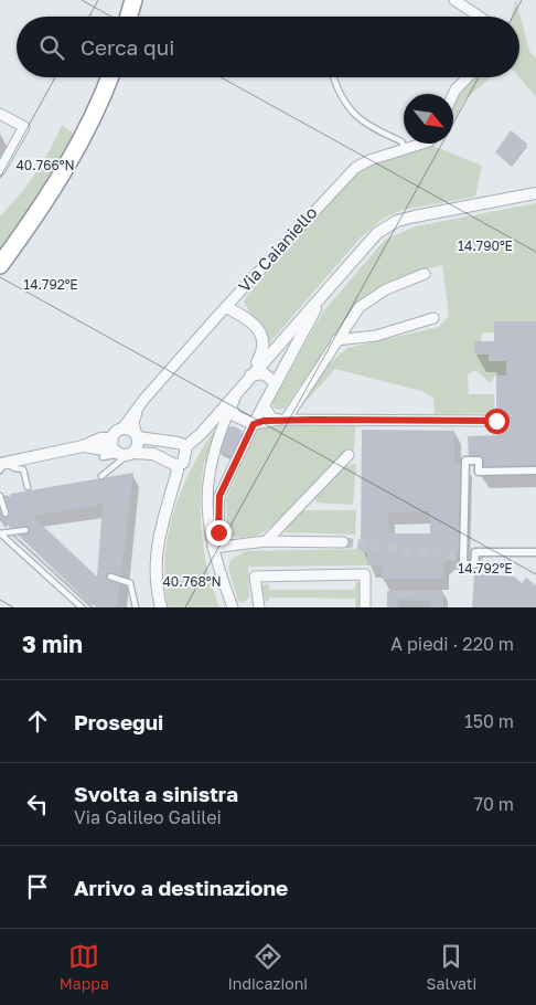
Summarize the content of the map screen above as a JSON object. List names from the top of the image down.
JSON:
{
  "streets": {
    "street": ["Via Caianiello"]
  },
  "north": "bottom right",
  "page": {
    "search": "Cerca qui",
    "heading": ["3 min", "A piedi · 220 m"],
    "list": [
      ["Prosegui", "150 m"],
      ["Svolta a sinistra", "Via Galileo Galilei", "70 m"],
      "Arrivo a destinazione"
    ],
    "nav": ["Mappa", "Indicazioni", "Salvati"]
  },
  "coordinates": [
    "40.766°N",
    "14.790°E",
    "14.792°E",
    "40.768°N"
  ]
}
